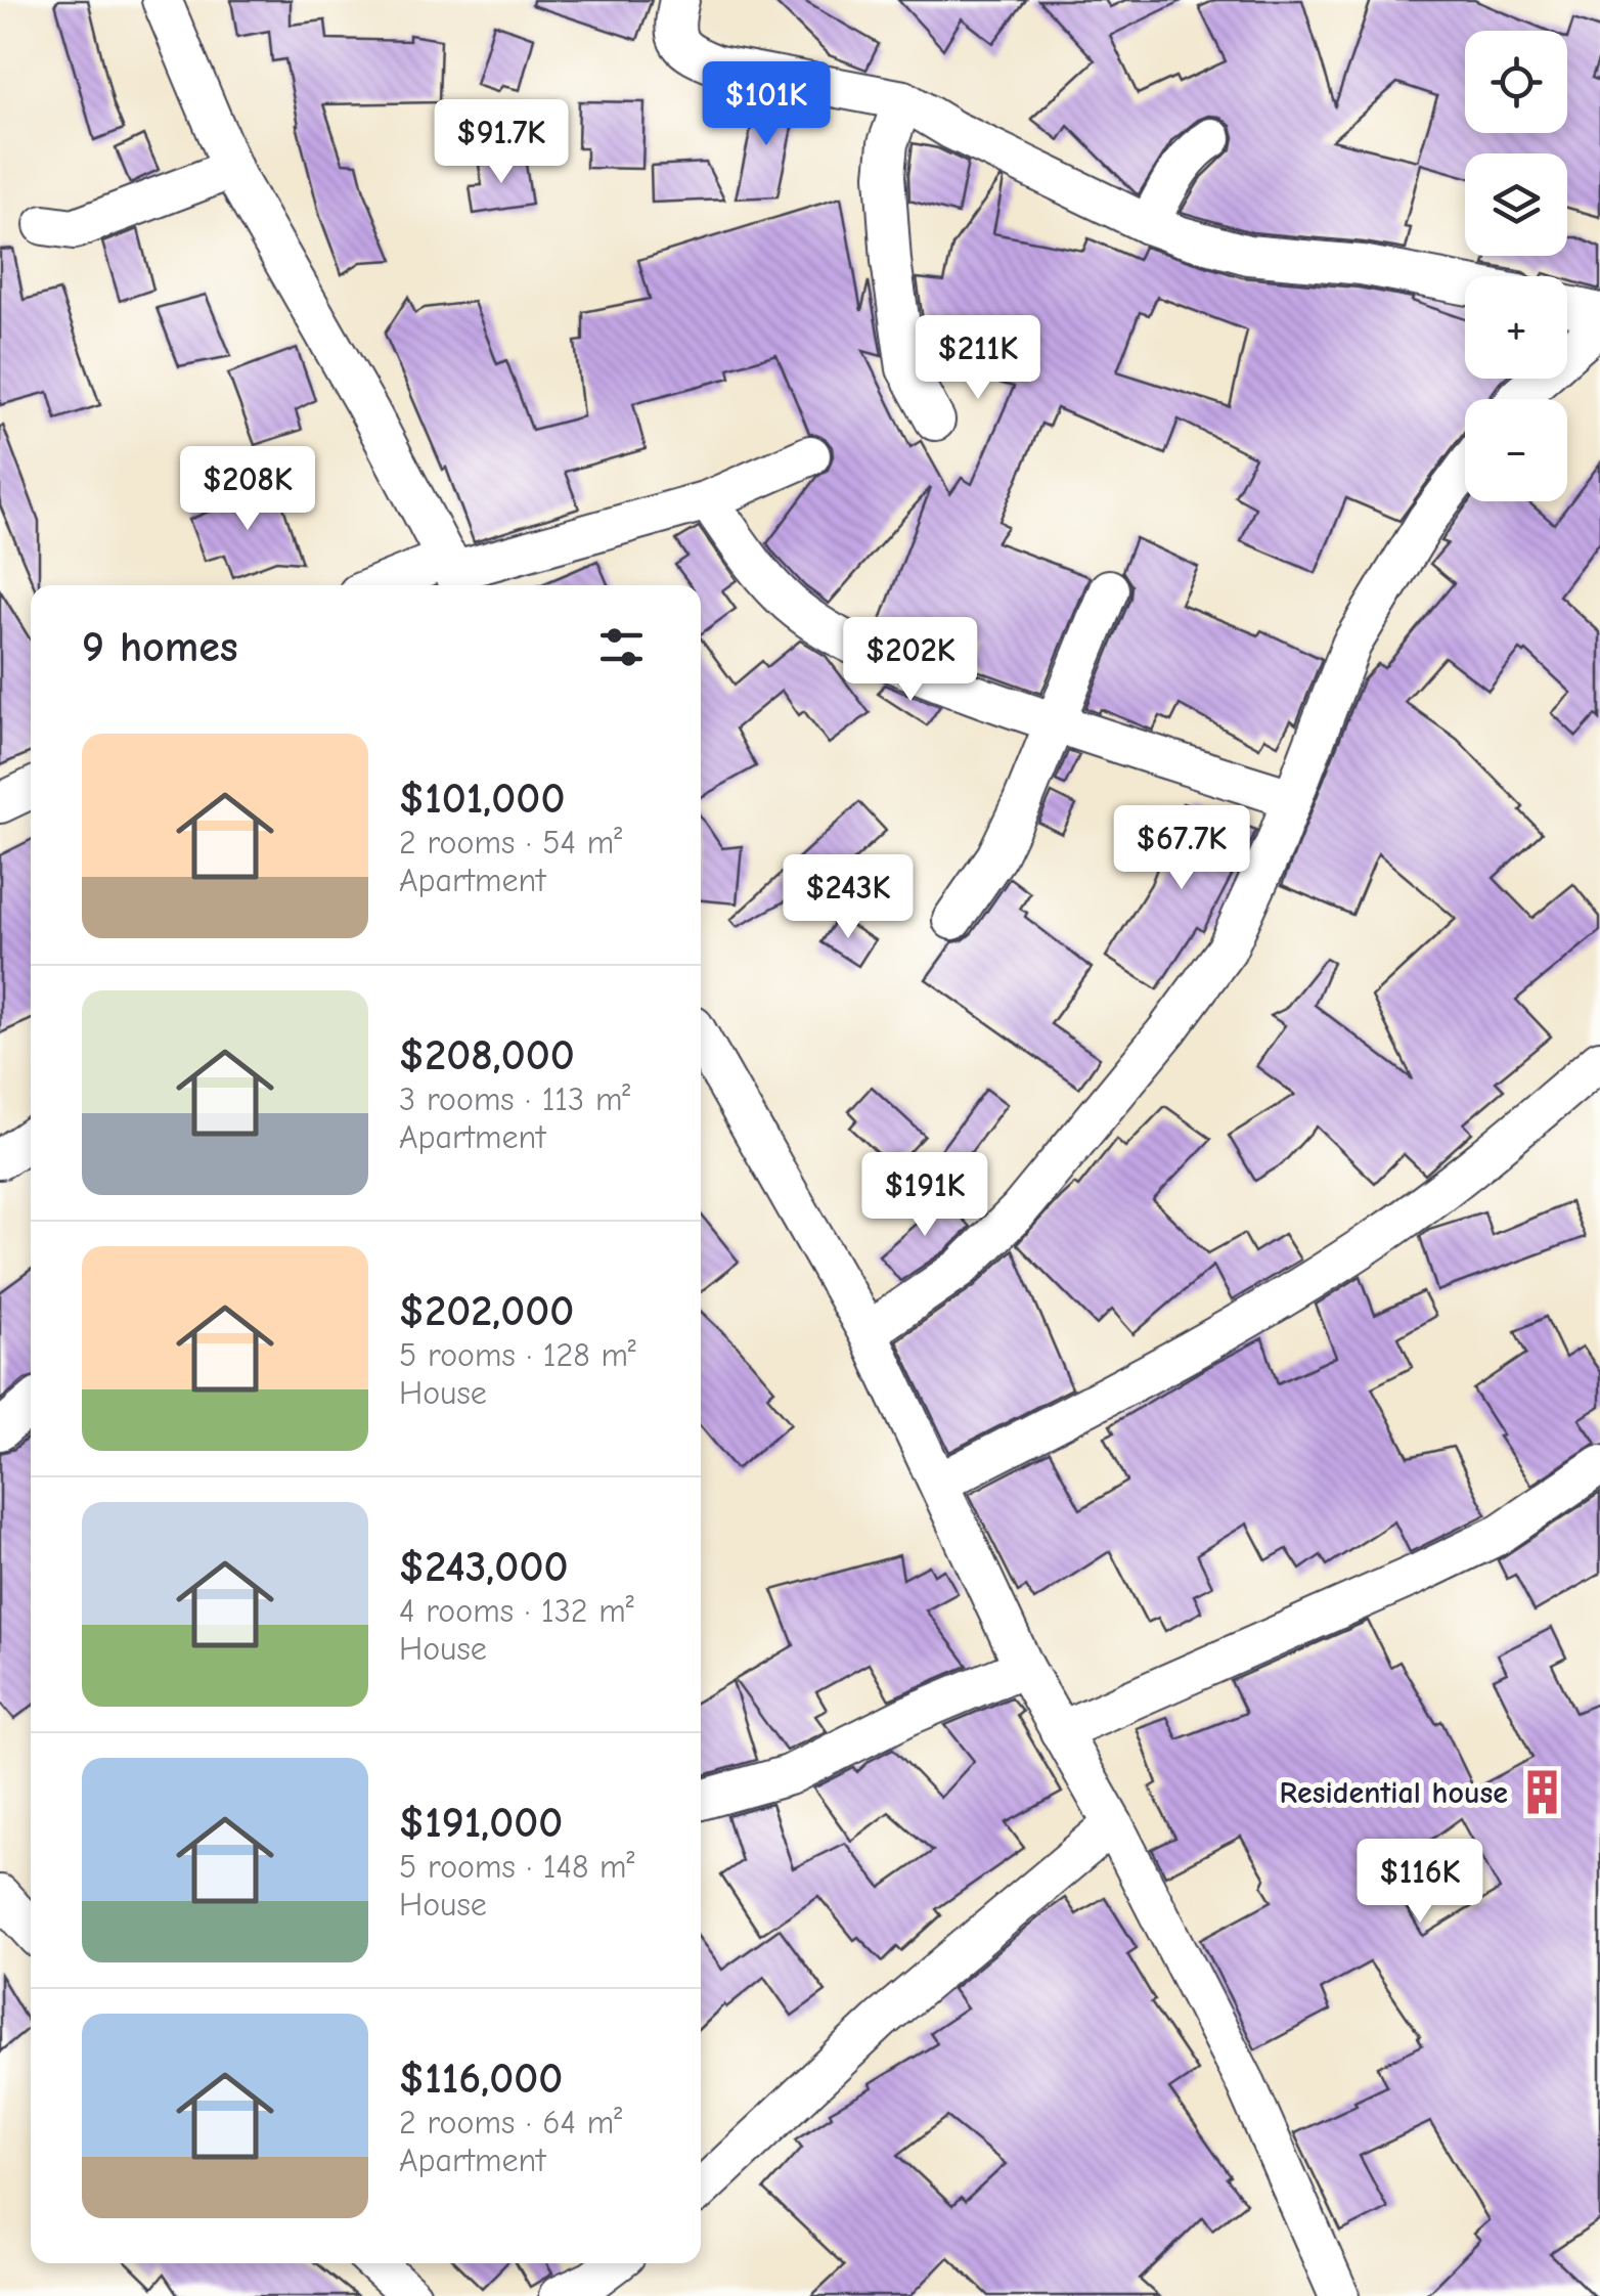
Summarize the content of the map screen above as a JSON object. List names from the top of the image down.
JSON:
{
  "places": {
    "building": ["Residential house"]
  },
  "page": {
    "map_buttons": ["+", "−"],
    "price": [
      "$101K",
      "$91.7K",
      "$211K",
      "$208K",
      "$202K",
      "$67.7K",
      "$243K",
      "$191K",
      "$116K"
    ],
    "heading": "9 homes",
    "list": [
      {
        "name": "$101,000",
        "note": "2 rooms · 54 m² · Apartment"
      },
      {
        "name": "$208,000",
        "note": "3 rooms · 113 m² · Apartment"
      },
      {
        "name": "$202,000",
        "note": "5 rooms · 128 m² · House"
      },
      {
        "name": "$243,000",
        "note": "4 rooms · 132 m² · House"
      },
      {
        "name": "$191,000",
        "note": "5 rooms · 148 m² · House"
      },
      {
        "name": "$116,000",
        "note": "2 rooms · 64 m² · Apartment"
      }
    ]
  }
}
